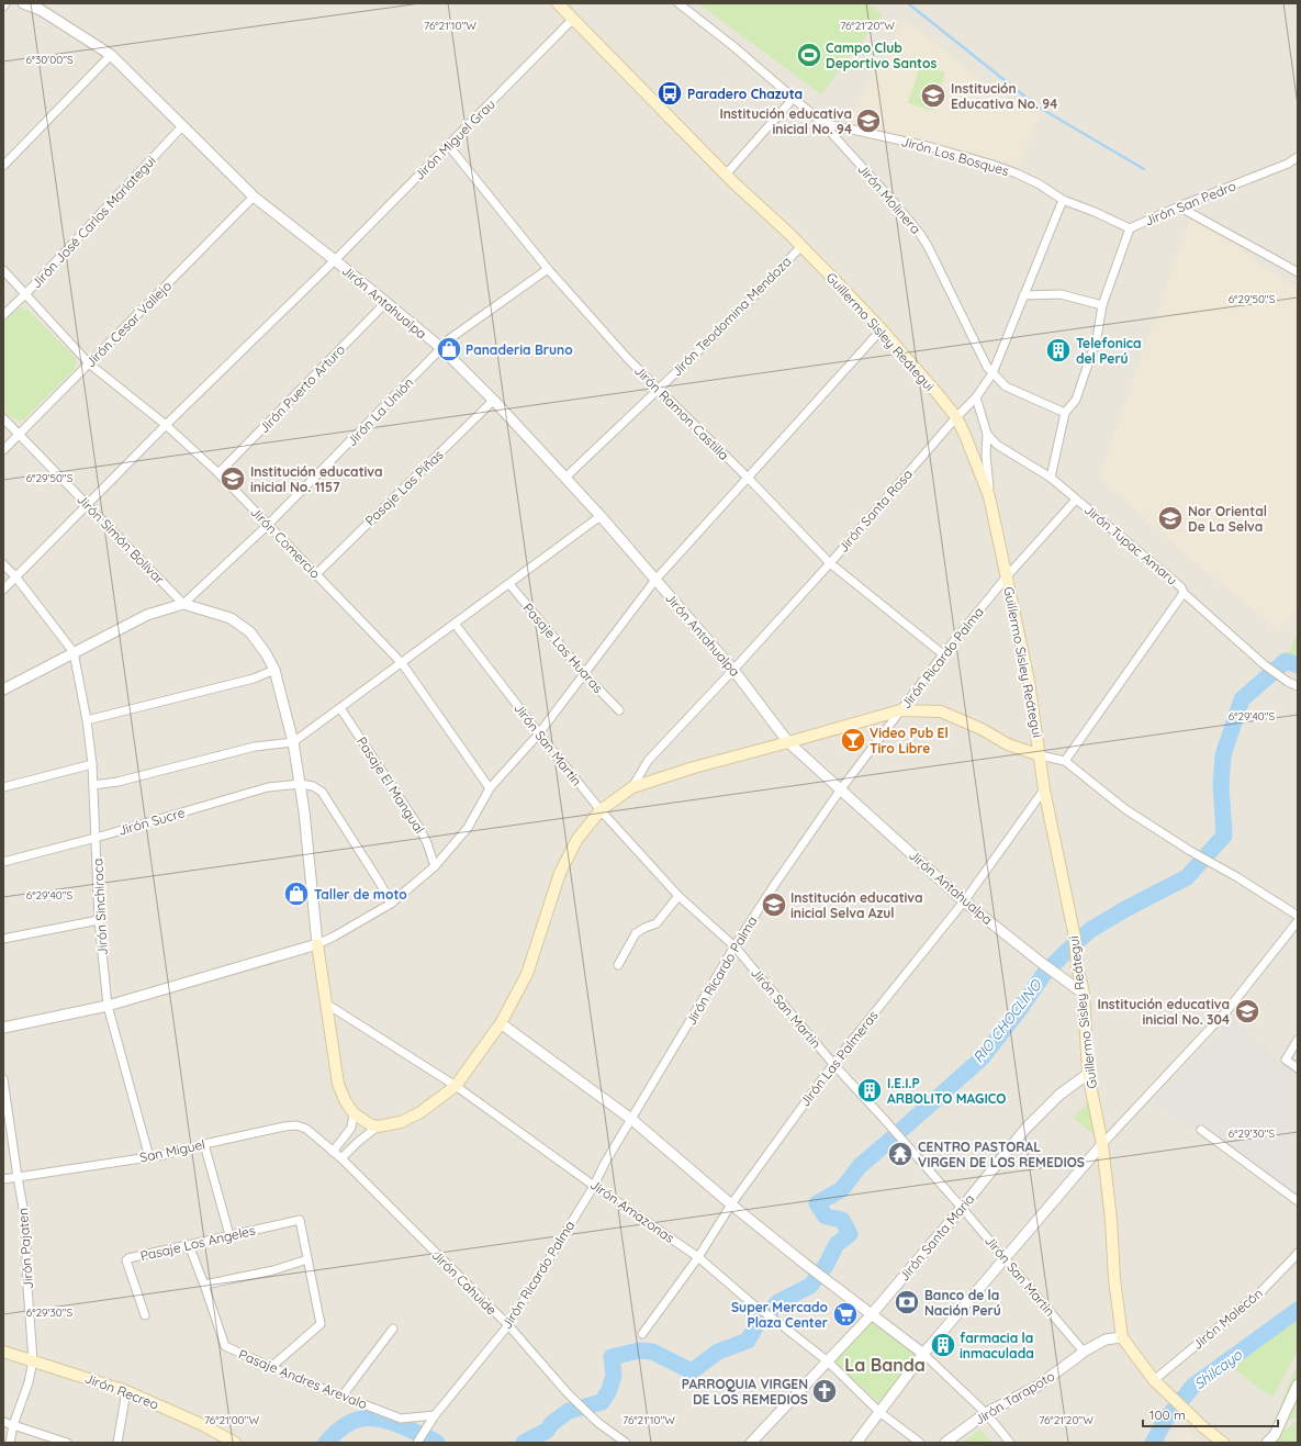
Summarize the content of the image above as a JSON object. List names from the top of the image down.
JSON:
{
  "streets": {
    "main road": ["Guillermo Sisley Reátegui", "Jirón Recreo"],
    "street": [
      "Jirón Miguel Grau",
      "Jirón Los Bosques",
      "Jirón Molinera",
      "Jirón San Pedro",
      "Jirón José Carlos Mariategui",
      "Jirón Antahualpa",
      "Jirón Teodomina Mendoza",
      "Jirón Cesar Vallejo",
      "Jirón Puerto Arturo",
      "Jirón La Unión",
      "Jirón Ramon Castilla",
      "Pasaje Las Piñas",
      "Jirón Santa Rosa",
      "Jirón Simón Bolívar",
      "Jirón Comercio",
      "Jirón Tupac Amaru",
      "Pasaje Las Huaras",
      "Jirón Ricardo Palma",
      "Jirón San Martin",
      "Pasaje El Mangual",
      "Jirón Sucre",
      "Jirón Sinchiroca",
      "Jirón Las Palmeras",
      "San Miguel",
      "Jirón Amazonas",
      "Jirón Santa Maria",
      "Pasaje Los Angeles",
      "Jirón Pajaten",
      "Jirón Cahuide",
      "Jirón Malecón",
      "Pasaje Andres Arevalo",
      "Jirón Tarapoto"
    ]
  },
  "crossings": [
    ["Jirón Miguel Grau", "Jirón Antahualpa"],
    ["Jirón Miguel Grau", "Guillermo Sisley Reátegui"],
    ["Jirón Miguel Grau", "Jirón Ramon Castilla"],
    ["Jirón Miguel Grau", "Jirón Simón Bolívar"],
    ["Jirón Miguel Grau", "Jirón Comercio"],
    ["Jirón Los Bosques", "Jirón Molinera"],
    ["Jirón Los Bosques", "Jirón San Pedro"],
    ["Jirón Los Bosques", "Jirón Santa Rosa"],
    ["Jirón Molinera", "Jirón San Pedro"],
    ["Jirón Molinera", "Jirón Santa Rosa"],
    ["Jirón San Pedro", "Jirón Tupac Amaru"],
    ["Jirón José Carlos Mariategui", "Jirón Antahualpa"],
    ["Jirón José Carlos Mariategui", "Jirón Comercio"],
    ["Jirón Antahualpa", "Jirón Teodomina Mendoza"],
    ["Jirón Antahualpa", "Jirón Cesar Vallejo"],
    ["Jirón Antahualpa", "Guillermo Sisley Reátegui"],
    ["Jirón Antahualpa", "Jirón Puerto Arturo"],
    ["Jirón Antahualpa", "Jirón La Unión"],
    ["Jirón Antahualpa", "Pasaje Las Piñas"],
    ["Jirón Antahualpa", "Jirón Santa Rosa"],
    ["Jirón Antahualpa", "Jirón Ricardo Palma"],
    ["Jirón Antahualpa", "Jirón Las Palmeras"],
    ["Jirón Teodomina Mendoza", "Guillermo Sisley Reátegui"],
    ["Jirón Teodomina Mendoza", "Jirón Ramon Castilla"],
    ["Jirón Cesar Vallejo", "Jirón Simón Bolívar"],
    ["Jirón Cesar Vallejo", "Jirón Comercio"],
    ["Guillermo Sisley Reátegui", "Jirón Santa Rosa"],
    ["Guillermo Sisley Reátegui", "Jirón Ricardo Palma"],
    ["Guillermo Sisley Reátegui", "Jirón Las Palmeras"],
    ["Guillermo Sisley Reátegui", "Jirón Santa Maria"],
    ["Guillermo Sisley Reátegui", "Jirón Malecón"],
    ["Guillermo Sisley Reátegui", "Jirón Tarapoto"],
    ["Jirón Puerto Arturo", "Jirón Comercio"],
    ["Jirón La Unión", "Jirón Ramon Castilla"],
    ["Jirón La Unión", "Jirón Simón Bolívar"],
    ["Jirón La Unión", "Jirón Comercio"],
    ["Jirón Ramon Castilla", "Jirón Santa Rosa"],
    ["Jirón Ramon Castilla", "Jirón Ricardo Palma"],
    ["Pasaje Las Piñas", "Jirón Comercio"],
    ["Jirón Tupac Amaru", "Jirón Ricardo Palma"],
    ["Jirón Ricardo Palma", "Jirón San Martin"],
    ["Jirón Ricardo Palma", "Jirón Amazonas"],
    ["Jirón Ricardo Palma", "Jirón Cahuide"],
    ["Jirón Ricardo Palma", "Pasaje Andres Arevalo"],
    ["Jirón San Martin", "Jirón Las Palmeras"],
    ["Jirón San Martin", "Jirón Santa Maria"],
    ["Jirón San Martin", "Jirón Tarapoto"],
    ["Jirón Sucre", "Jirón Sinchiroca"],
    ["Jirón Sinchiroca", "San Miguel"],
    ["Jirón Las Palmeras", "Jirón Amazonas"],
    ["San Miguel", "Jirón Pajaten"],
    ["San Miguel", "Jirón Cahuide"],
    ["Jirón Amazonas", "Jirón Santa Maria"],
    ["Pasaje Los Angeles", "Pasaje Andres Arevalo"],
    ["Jirón Pajaten", "Jirón Recreo"]
  ],
  "districts": ["La Banda"],
  "water": ["RIO CHOCLINO", "Shilcayo"],
  "places": {
    "sports": ["Campo Club Deportivo Santos"],
    "bus stop": ["Paradero Chazuta"],
    "school or university": [
      "Institución Educativa No. 94",
      "Institución educativa inicial No. 94",
      "Institución educativa inicial No. 1157",
      "Nor Oriental De La Selva",
      "Institución educativa inicial Selva Azul",
      "Institución educativa inicial No. 304"
    ],
    "shop": ["Panaderia Bruno", "Taller de moto"],
    "building": ["Telefonica del Perú", "I.E.I.P ARBOLITO MAGICO", "farmacia la inmaculada"],
    "bar": ["Video Pub El Tiro Libre"],
    "temple": ["CENTRO PASTORAL VIRGEN DE LOS REMEDIOS"],
    "bank": ["Banco de la Nación Perú"],
    "supermarket": ["Super Mercado Plaza Center"],
    "church": ["PARROQUIA VIRGEN DE LOS REMEDIOS"]
  },
  "scale_bar": "100 m",
  "coordinates": [
    "76°21'10\"W",
    "76°21'20\"W",
    "6°30'00\"S",
    "6°29'50\"S",
    "6°29'40\"S",
    "6°29'30\"S",
    "76°21'00\"W"
  ]
}
